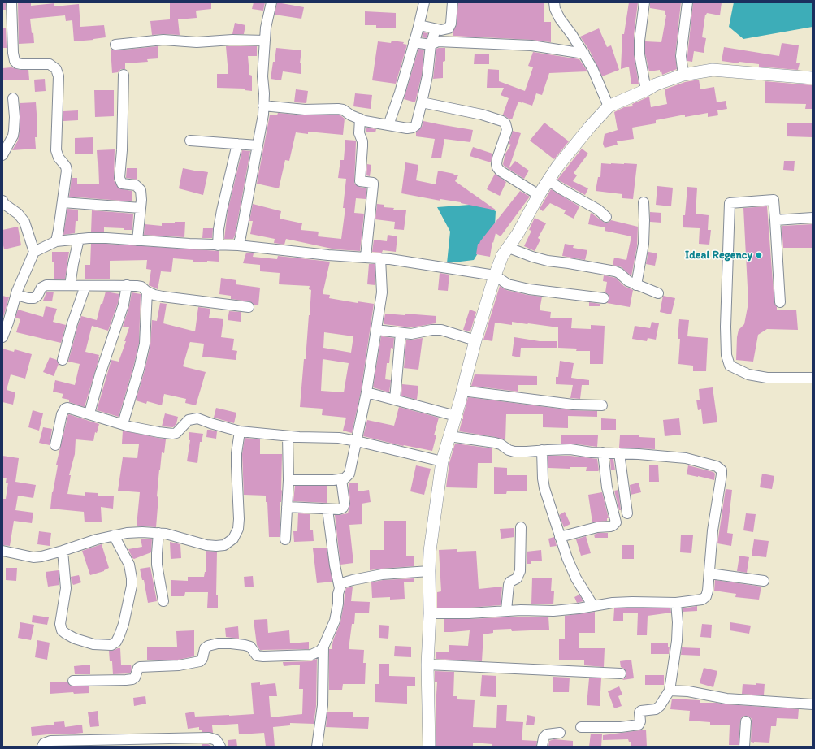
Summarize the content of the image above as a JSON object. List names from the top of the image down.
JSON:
{
  "places": ["Ideal Regency"]
}
